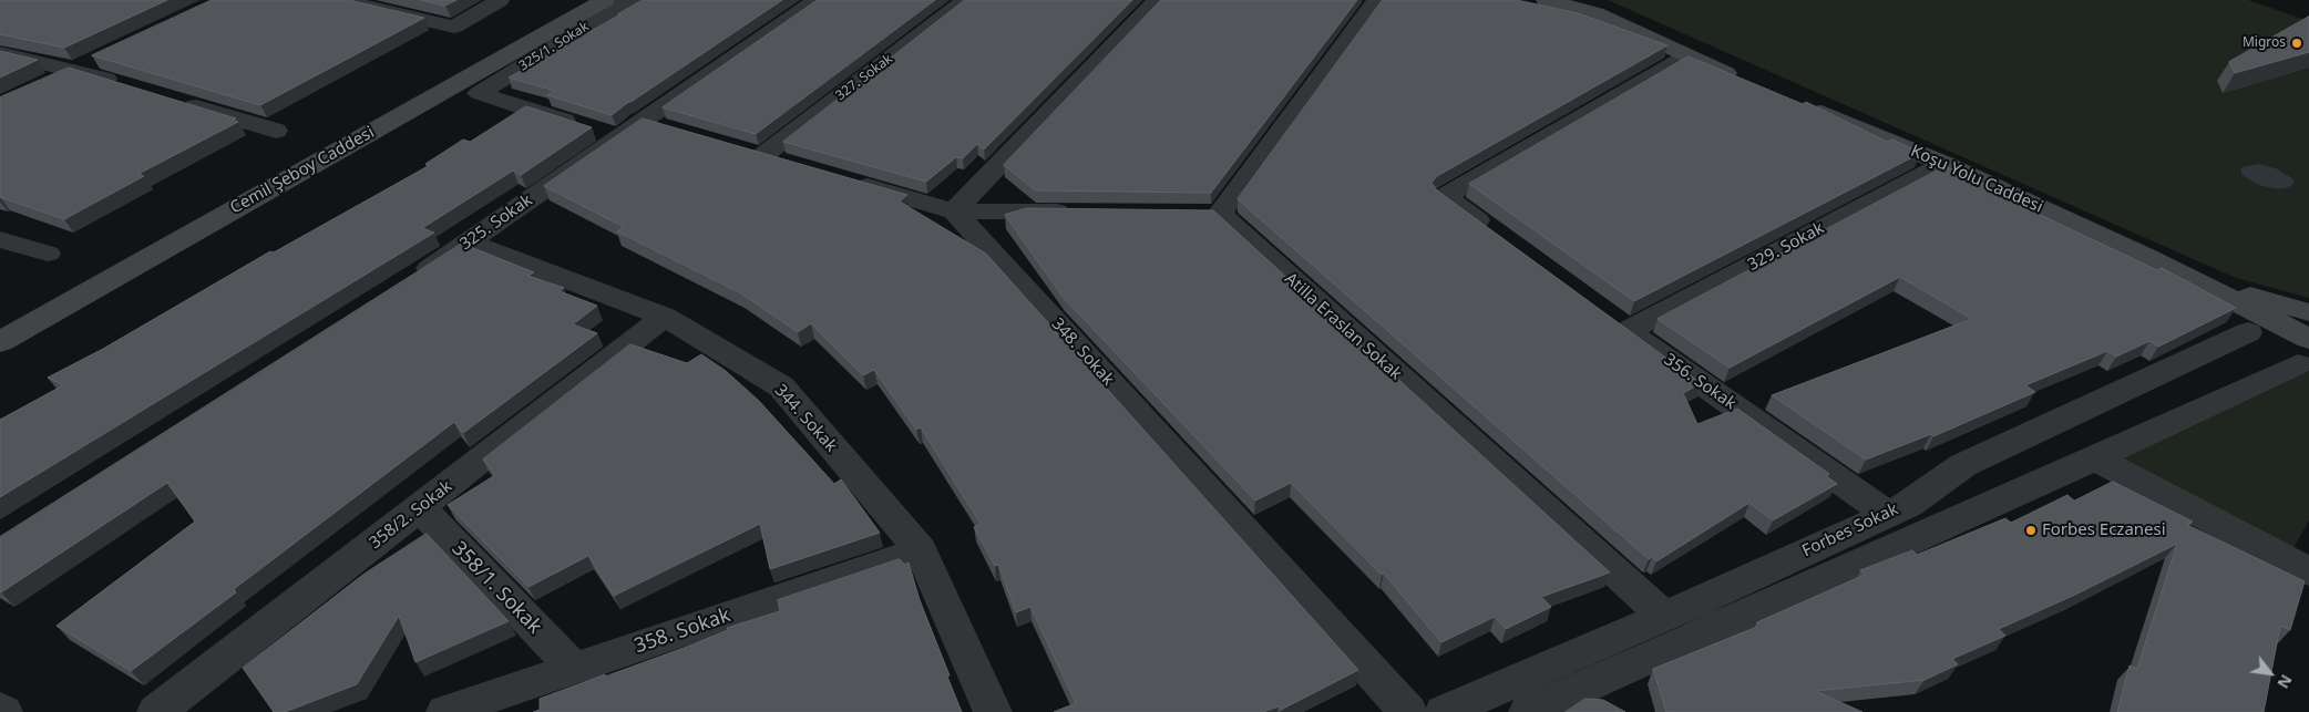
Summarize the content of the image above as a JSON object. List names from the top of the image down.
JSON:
{
  "streets": {
    "main road": ["Cemil Şeboy Caddesi", "Koşu Yolu Caddesi"],
    "street": [
      "325/1. Sokak",
      "327. Sokak",
      "325. Sokak",
      "329. Sokak",
      "Atilla Eraslan Sokak",
      "348. Sokak",
      "356. Sokak",
      "344. Sokak",
      "358/2. Sokak",
      "Forbes Sokak",
      "358/1. Sokak",
      "358. Sokak"
    ]
  },
  "crossings": [
    ["325/1. Sokak", "325. Sokak"],
    ["Koşu Yolu Caddesi", "329. Sokak"],
    ["Koşu Yolu Caddesi", "Forbes Sokak"],
    ["325. Sokak", "344. Sokak"],
    ["329. Sokak", "356. Sokak"],
    ["Atilla Eraslan Sokak", "Forbes Sokak"],
    ["356. Sokak", "Forbes Sokak"],
    ["344. Sokak", "358/2. Sokak"],
    ["344. Sokak", "358. Sokak"],
    ["358/2. Sokak", "358/1. Sokak"],
    ["358/1. Sokak", "358. Sokak"]
  ],
  "places": ["Migros", "Forbes Eczanesi"],
  "north": "bottom right"
}
